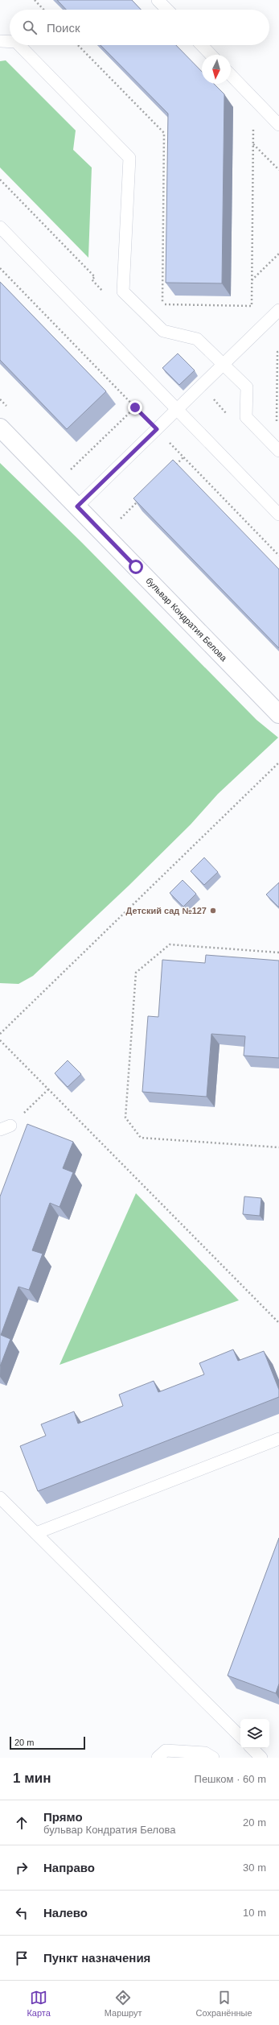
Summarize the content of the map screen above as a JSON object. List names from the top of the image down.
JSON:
{
  "streets": {
    "street": ["бульвар Кондратия Белова"]
  },
  "places": ["Детский сад №127"],
  "scale_bar": "20 m",
  "north": "bottom",
  "page": {
    "search": "Поиск",
    "scale": "20 m",
    "heading": ["1 мин", "Пешком · 60 m"],
    "list": [
      ["Прямо", "бульвар Кондратия Белова", "20 m"],
      ["Направо", "30 m"],
      ["Налево", "10 m"],
      "Пункт назначения"
    ],
    "nav": ["Карта", "Маршрут", "Сохранённые"]
  }
}
